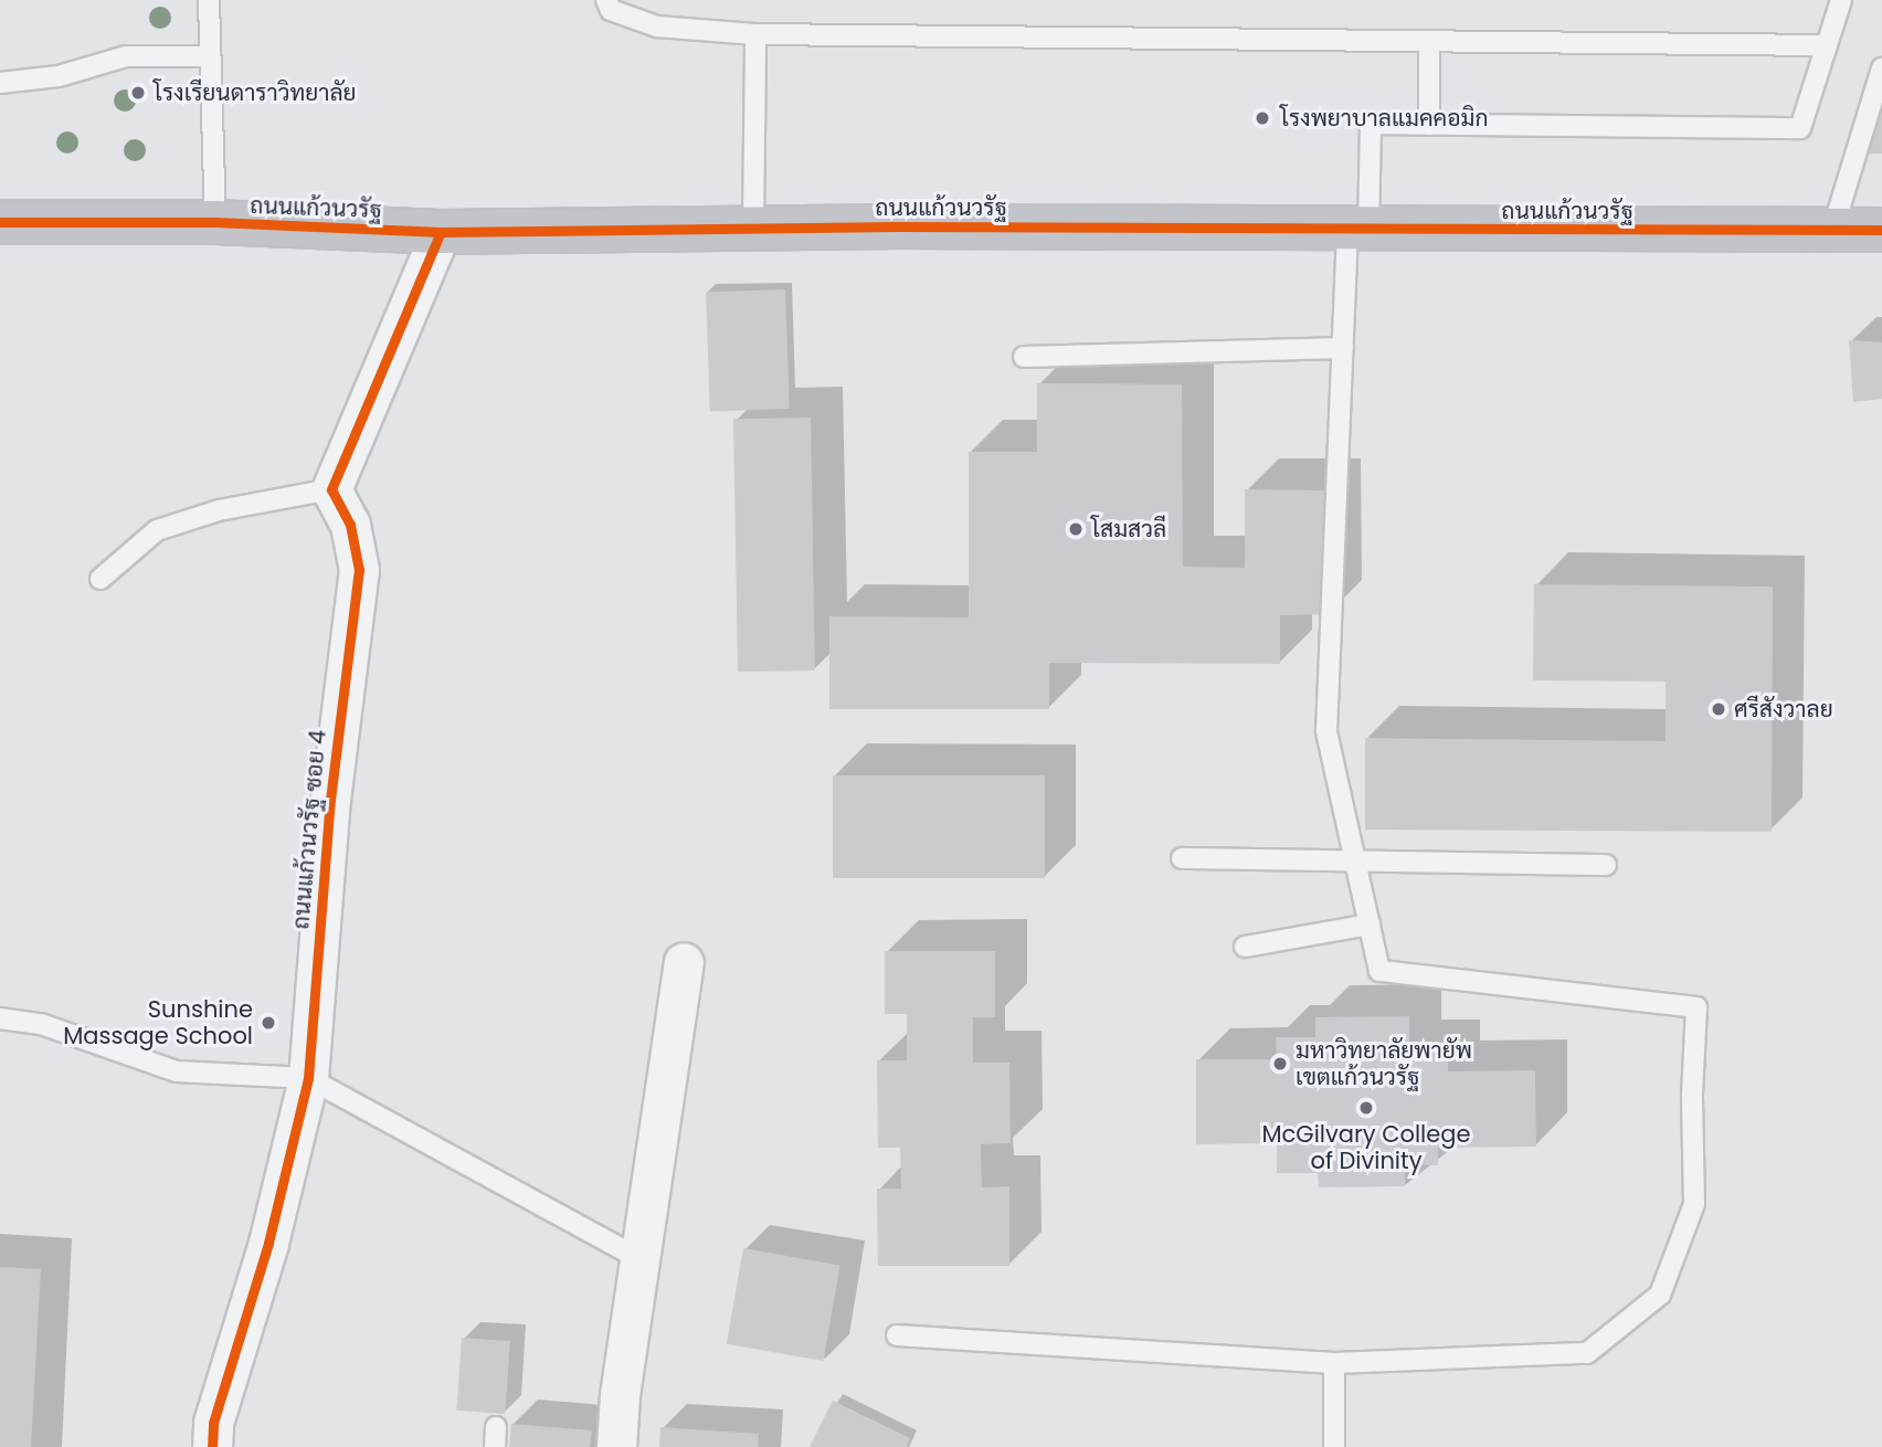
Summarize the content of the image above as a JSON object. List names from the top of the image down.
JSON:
{
  "streets": {
    "street": ["ถนนแก้วนวรัฐ", "ถนนแก้วนวรัฐ ซอย 4"]
  },
  "places": [
    "โรงเรียนดาราวิทยาลัย",
    "โรงพยาบาลแมคคอมิก",
    "โสมสวลี",
    "ศรีสังวาลย",
    "Sunshine Massage School",
    "มหาวิทยาลัยพายัพ เขตแก้วนวรัฐ",
    "McGilvary College of Divinity"
  ]
}
